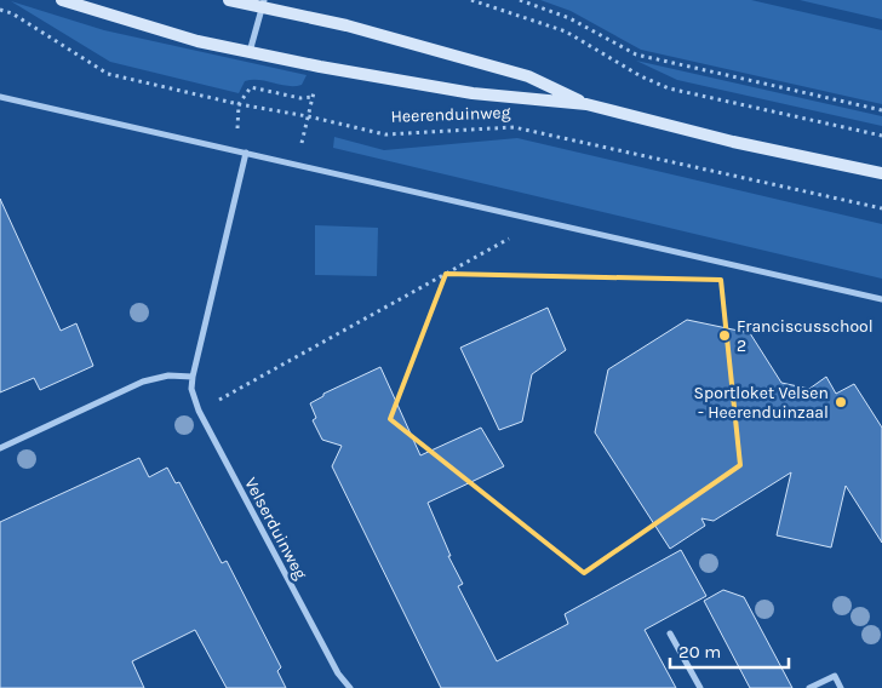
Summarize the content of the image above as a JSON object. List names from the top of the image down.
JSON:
{
  "streets": {
    "main road": ["Heerenduinweg"],
    "street": ["Velserduinweg"]
  },
  "places": ["Franciscusschool 2", "Sportloket Velsen - Heerenduinzaal"],
  "scale_bar": "20 m"
}
